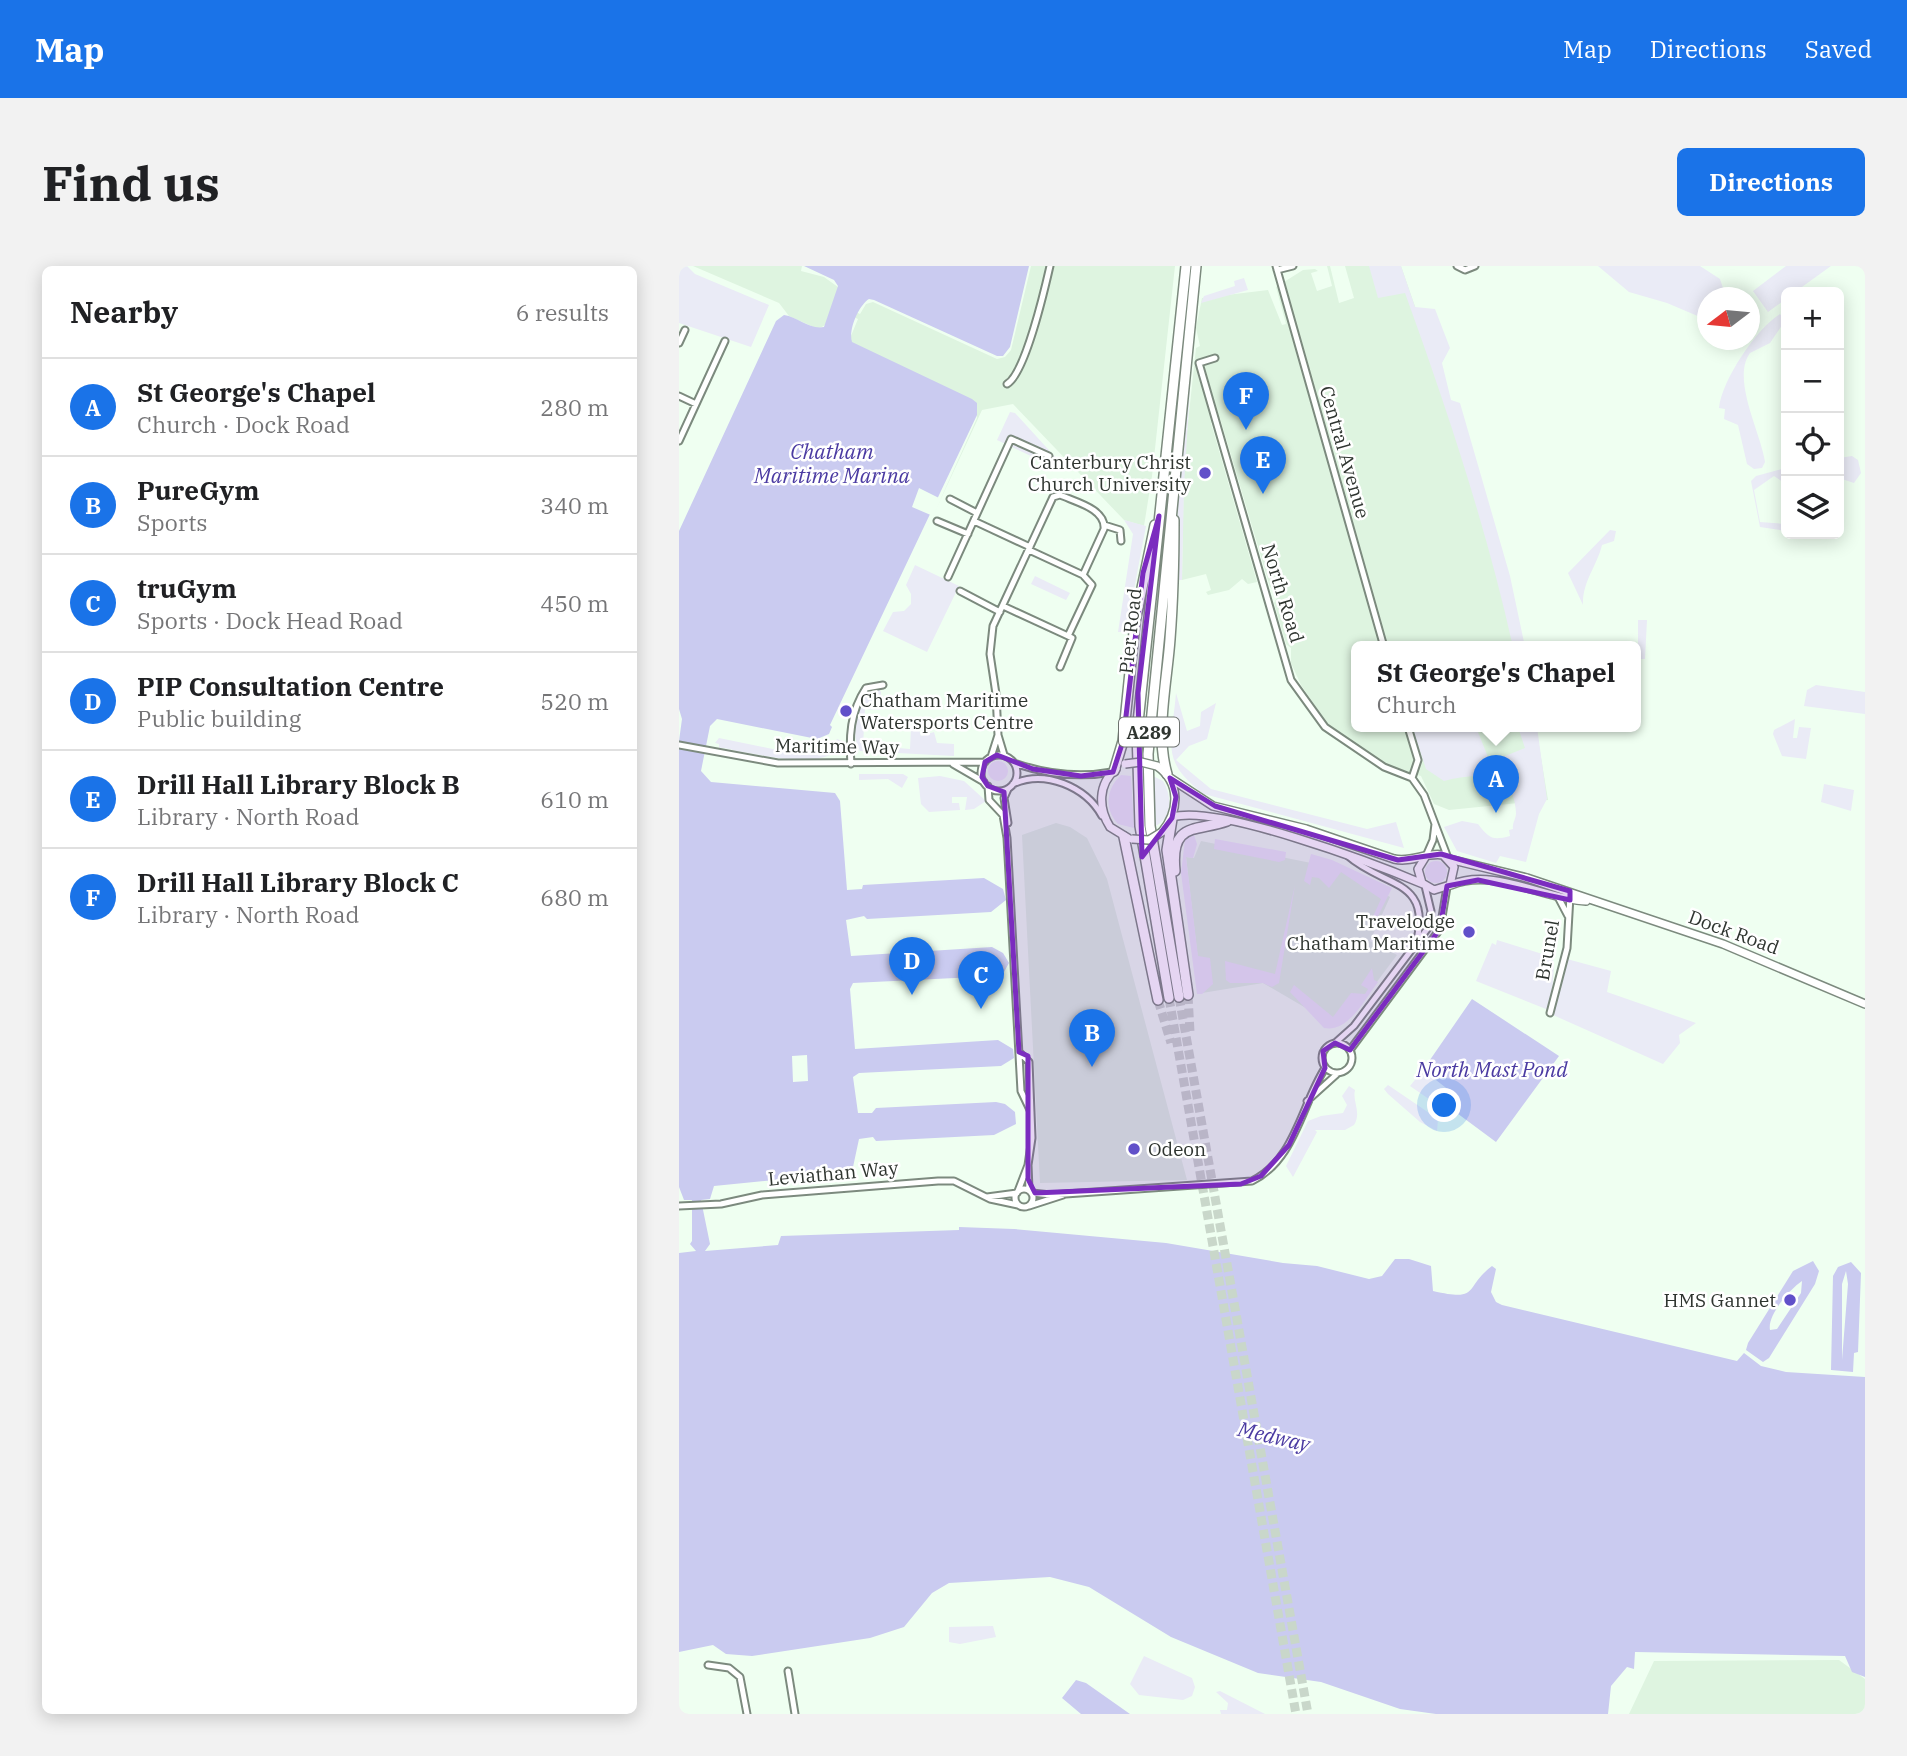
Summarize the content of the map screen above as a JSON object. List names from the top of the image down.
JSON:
{
  "streets": {
    "main road": ["Pier Road", "A289"],
    "street": [
      "Central Avenue",
      "North Road",
      "Maritime Way",
      "Dock Road",
      "Brunel",
      "Leviathan Way"
    ]
  },
  "crossings": [
    ["Dock Road", "Brunel"]
  ],
  "water": ["Chatham Maritime Marina", "North Mast Pond", "Medway"],
  "places": [
    "Canterbury Christ Church University",
    "Chatham Maritime Watersports Centre",
    "Travelodge Chatham Maritime",
    "Odeon",
    "HMS Gannet"
  ],
  "north": "left",
  "page": {
    "header": "Map",
    "nav": ["Map", "Directions", "Saved"],
    "buttons": "Directions",
    "title": "Find us",
    "heading": ["Nearby", "6 results"],
    "map_buttons": ["+", "−"],
    "list": [
      {
        "mark": "A",
        "name": "St George's Chapel",
        "note": "Church · Dock Road",
        "value": "280 m"
      },
      {
        "mark": "B",
        "name": "PureGym",
        "note": "Sports",
        "value": "340 m"
      },
      {
        "mark": "C",
        "name": "truGym",
        "note": "Sports · Dock Head Road",
        "value": "450 m"
      },
      {
        "mark": "D",
        "name": "PIP Consultation Centre",
        "note": "Public building",
        "value": "520 m"
      },
      {
        "mark": "E",
        "name": "Drill Hall Library Block B",
        "note": "Library · North Road",
        "value": "610 m"
      },
      {
        "mark": "F",
        "name": "Drill Hall Library Block C",
        "note": "Library · North Road",
        "value": "680 m"
      }
    ],
    "pins": [
      "F",
      "E",
      "A",
      "D",
      "C",
      "B"
    ],
    "popup": ["St George's Chapel", "Church"]
  }
}
